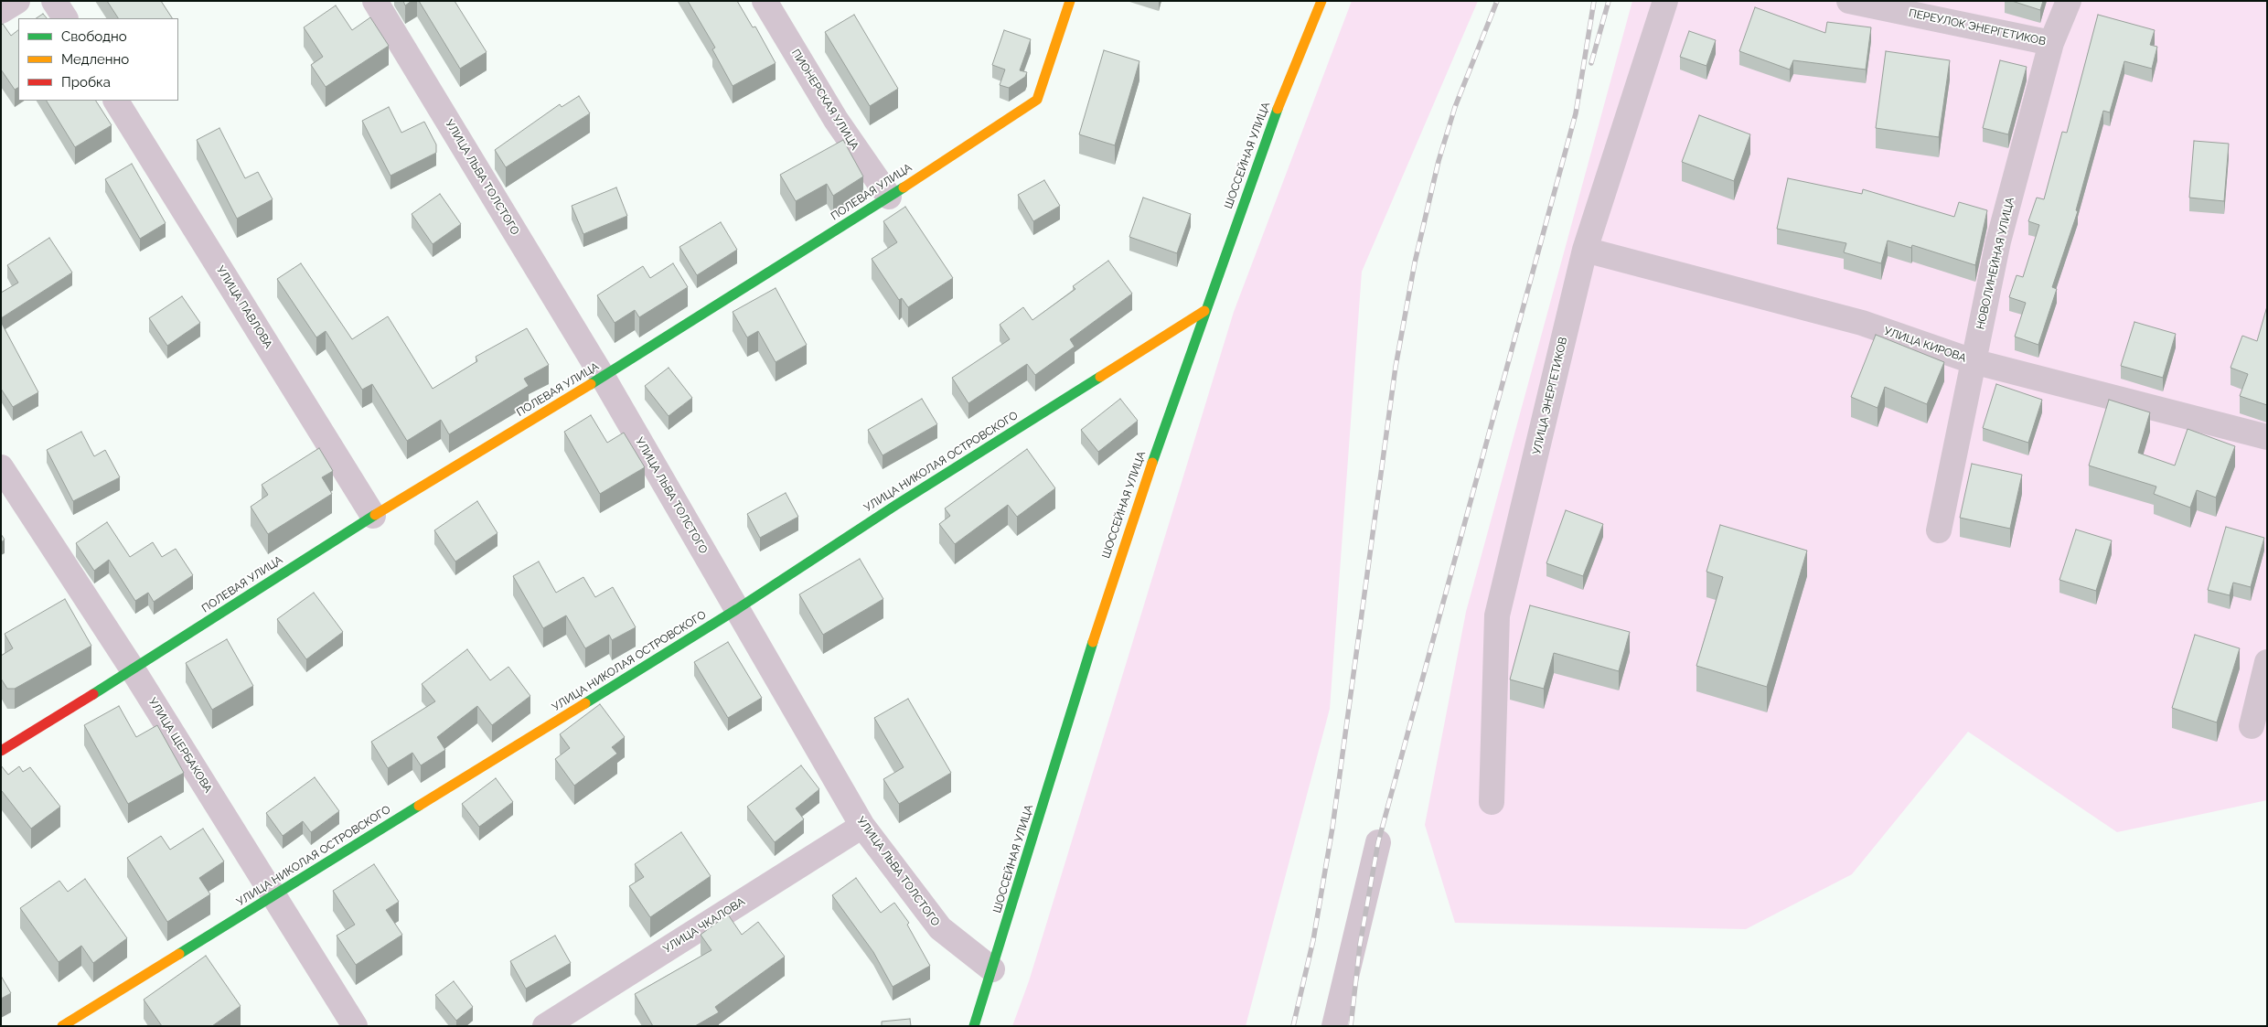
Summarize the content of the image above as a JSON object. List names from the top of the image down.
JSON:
{
  "streets": {
    "street": [
      "ПЕРЕУЛОК ЭНЕРГЕТИКОВ",
      "ПИОНЕРСКАЯ УЛИЦА",
      "ШОССЕЙНАЯ УЛИЦА",
      "УЛИЦА ЛЬВА ТОЛСТОГО",
      "ПОЛЕВАЯ УЛИЦА",
      "НОВОЛИНЕЙНАЯ УЛИЦА",
      "УЛИЦА ПАВЛОВА",
      "УЛИЦА КИРОВА",
      "УЛИЦА ЭНЕРГЕТИКОВ",
      "УЛИЦА НИКОЛАЯ ОСТРОВСКОГО",
      "УЛИЦА ЩЕРБАКОВА",
      "УЛИЦА ЧКАЛОВА"
    ]
  },
  "crossings": [
    ["ПЕРЕУЛОК ЭНЕРГЕТИКОВ", "НОВОЛИНЕЙНАЯ УЛИЦА"],
    ["ПИОНЕРСКАЯ УЛИЦА", "ПОЛЕВАЯ УЛИЦА"],
    ["ШОССЕЙНАЯ УЛИЦА", "УЛИЦА ЛЬВА ТОЛСТОГО"],
    ["ШОССЕЙНАЯ УЛИЦА", "УЛИЦА НИКОЛАЯ ОСТРОВСКОГО"],
    ["УЛИЦА ЛЬВА ТОЛСТОГО", "ПОЛЕВАЯ УЛИЦА"],
    ["УЛИЦА ЛЬВА ТОЛСТОГО", "УЛИЦА НИКОЛАЯ ОСТРОВСКОГО"],
    ["УЛИЦА ЛЬВА ТОЛСТОГО", "УЛИЦА ЧКАЛОВА"],
    ["ПОЛЕВАЯ УЛИЦА", "УЛИЦА ПАВЛОВА"],
    ["ПОЛЕВАЯ УЛИЦА", "УЛИЦА ЩЕРБАКОВА"],
    ["НОВОЛИНЕЙНАЯ УЛИЦА", "УЛИЦА КИРОВА"],
    ["УЛИЦА КИРОВА", "УЛИЦА ЭНЕРГЕТИКОВ"],
    ["УЛИЦА НИКОЛАЯ ОСТРОВСКОГО", "УЛИЦА ЩЕРБАКОВА"]
  ],
  "legend": ["Свободно", "Медленно", "Пробка"]
}
